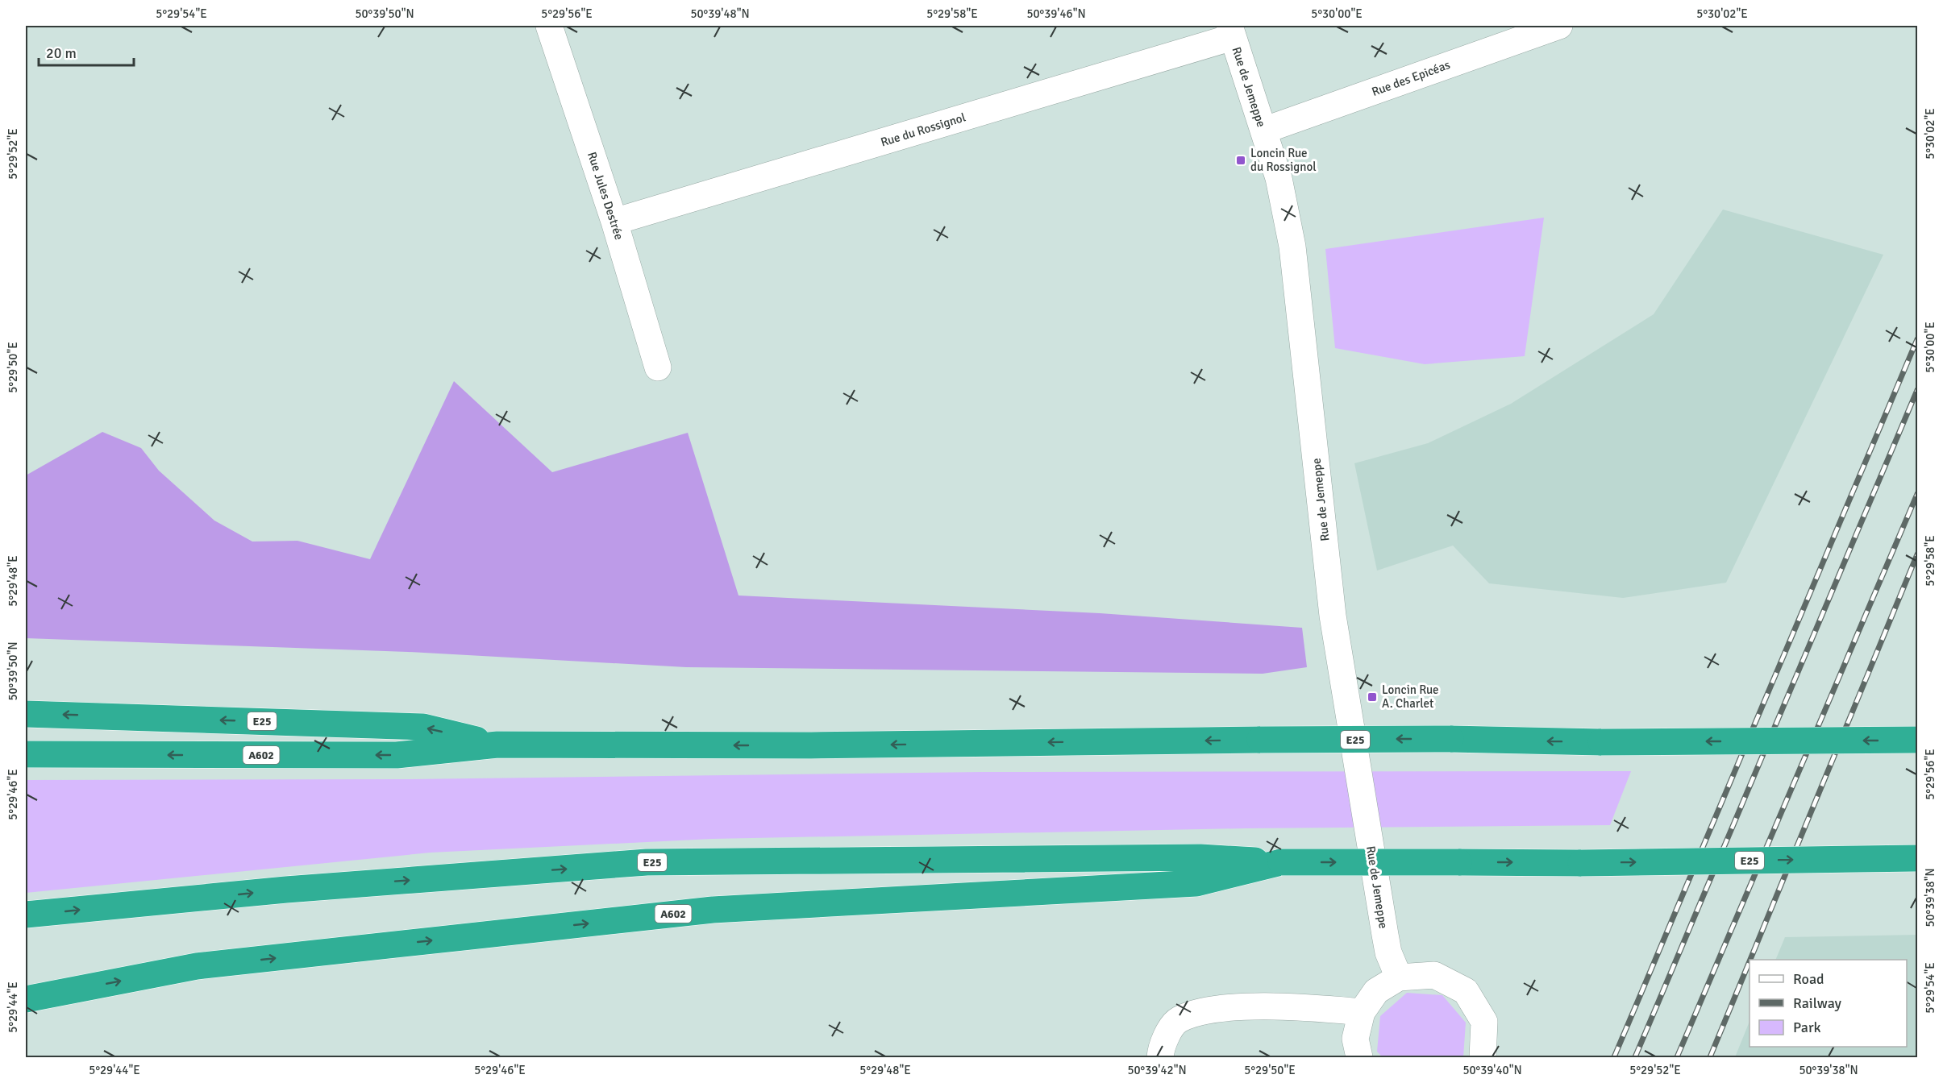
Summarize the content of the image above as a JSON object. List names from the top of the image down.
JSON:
{
  "streets": {
    "highway": ["E25", "A602"],
    "street": [
      "Rue des Epicéas",
      "Rue de Jemeppe",
      "Rue du Rossignol",
      "Rue Jules Destrée"
    ]
  },
  "crossings": [
    ["Rue des Epicéas", "Rue de Jemeppe"],
    ["Rue de Jemeppe", "Rue du Rossignol"],
    ["Rue du Rossignol", "Rue Jules Destrée"],
    ["E25", "A602"]
  ],
  "places": {
    "transit": ["Loncin Rue du Rossignol", "Loncin Rue A. Charlet"]
  },
  "legend": ["Road", "Railway", "Park"],
  "scale_bar": "20 m",
  "coordinates": [
    "5°29'54\"E",
    "50°39'50\"N",
    "5°29'56\"E",
    "50°39'48\"N",
    "5°29'58\"E",
    "50°39'46\"N",
    "5°30'00\"E",
    "5°30'02\"E",
    "5°29'52\"E",
    "5°29'50\"E",
    "5°29'48\"E",
    "5°29'46\"E",
    "50°39'38\"N",
    "5°29'44\"E",
    "50°39'42\"N",
    "50°39'40\"N"
  ]
}
